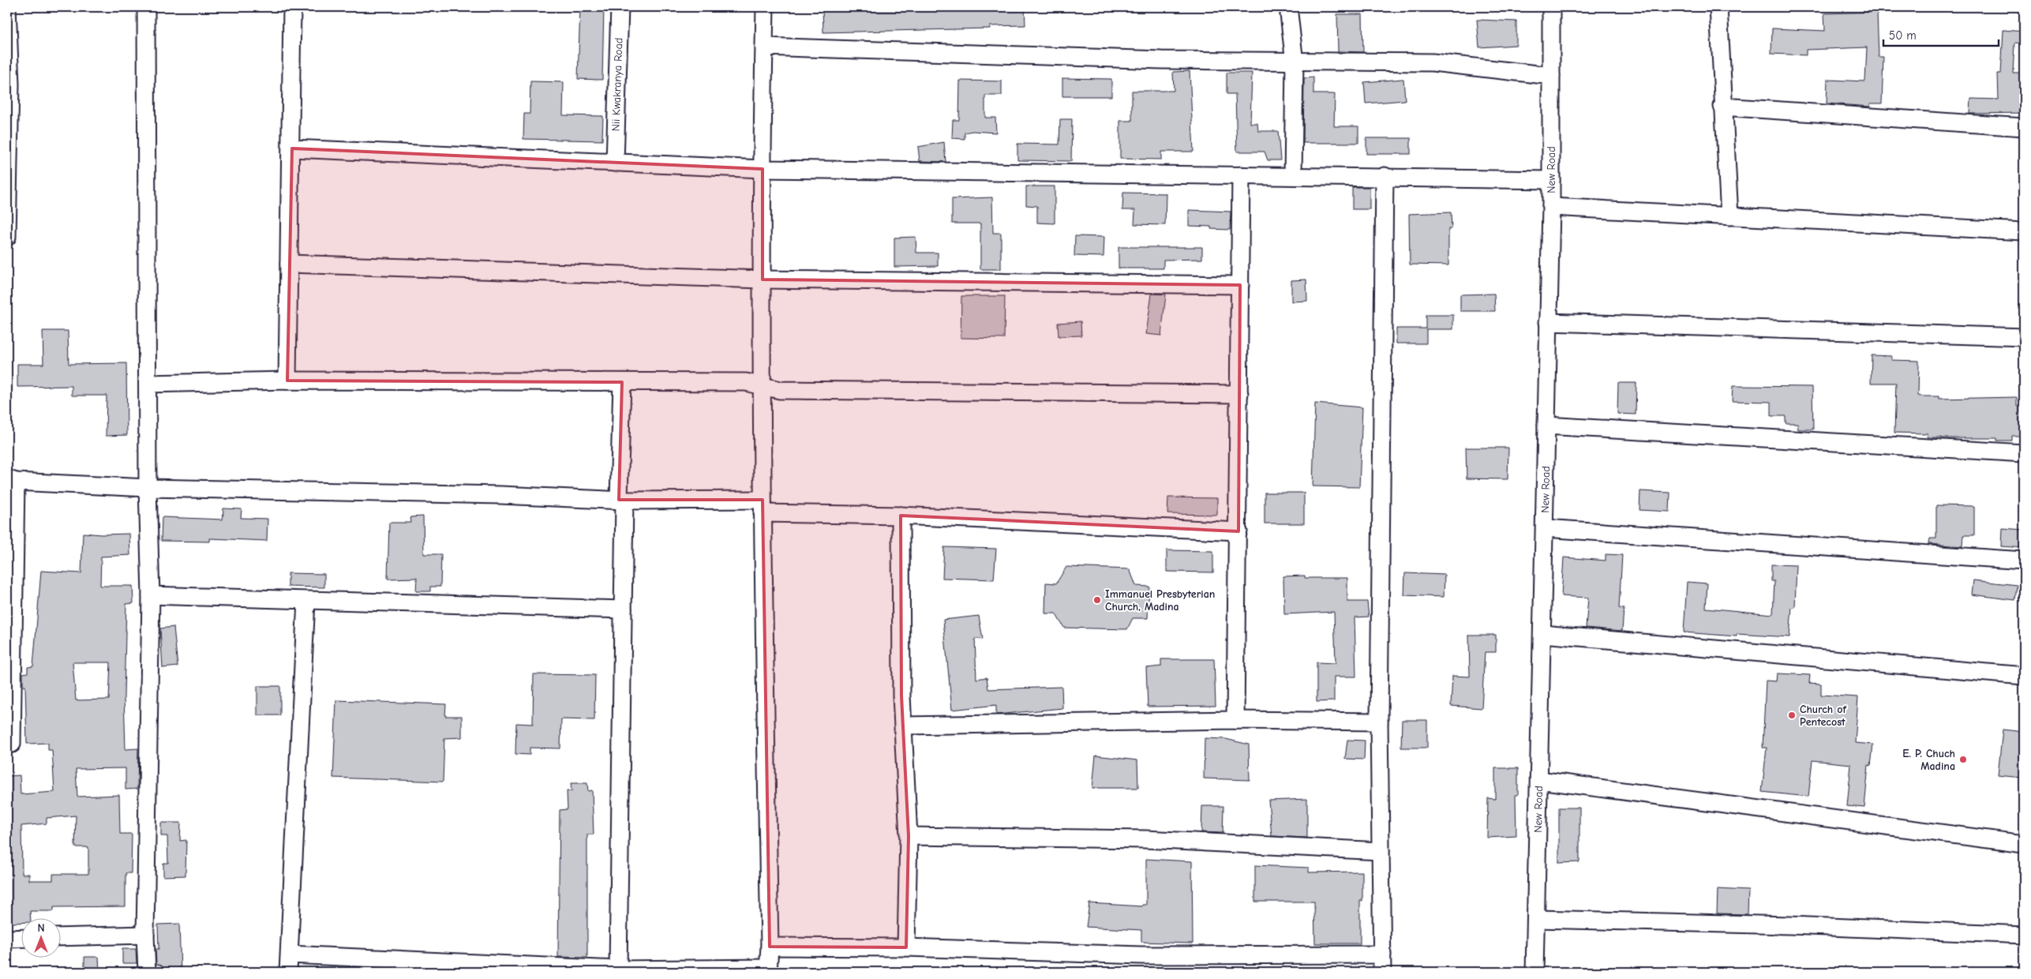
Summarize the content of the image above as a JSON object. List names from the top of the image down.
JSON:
{
  "streets": {
    "street": ["Nii Kwakranya Road", "New Road"]
  },
  "places": ["Immanuel Presbyterian Church, Madina", "Church of Pentecost", "E. P. Chuch Madina"],
  "scale_bar": "50 m",
  "north": "top"
}
